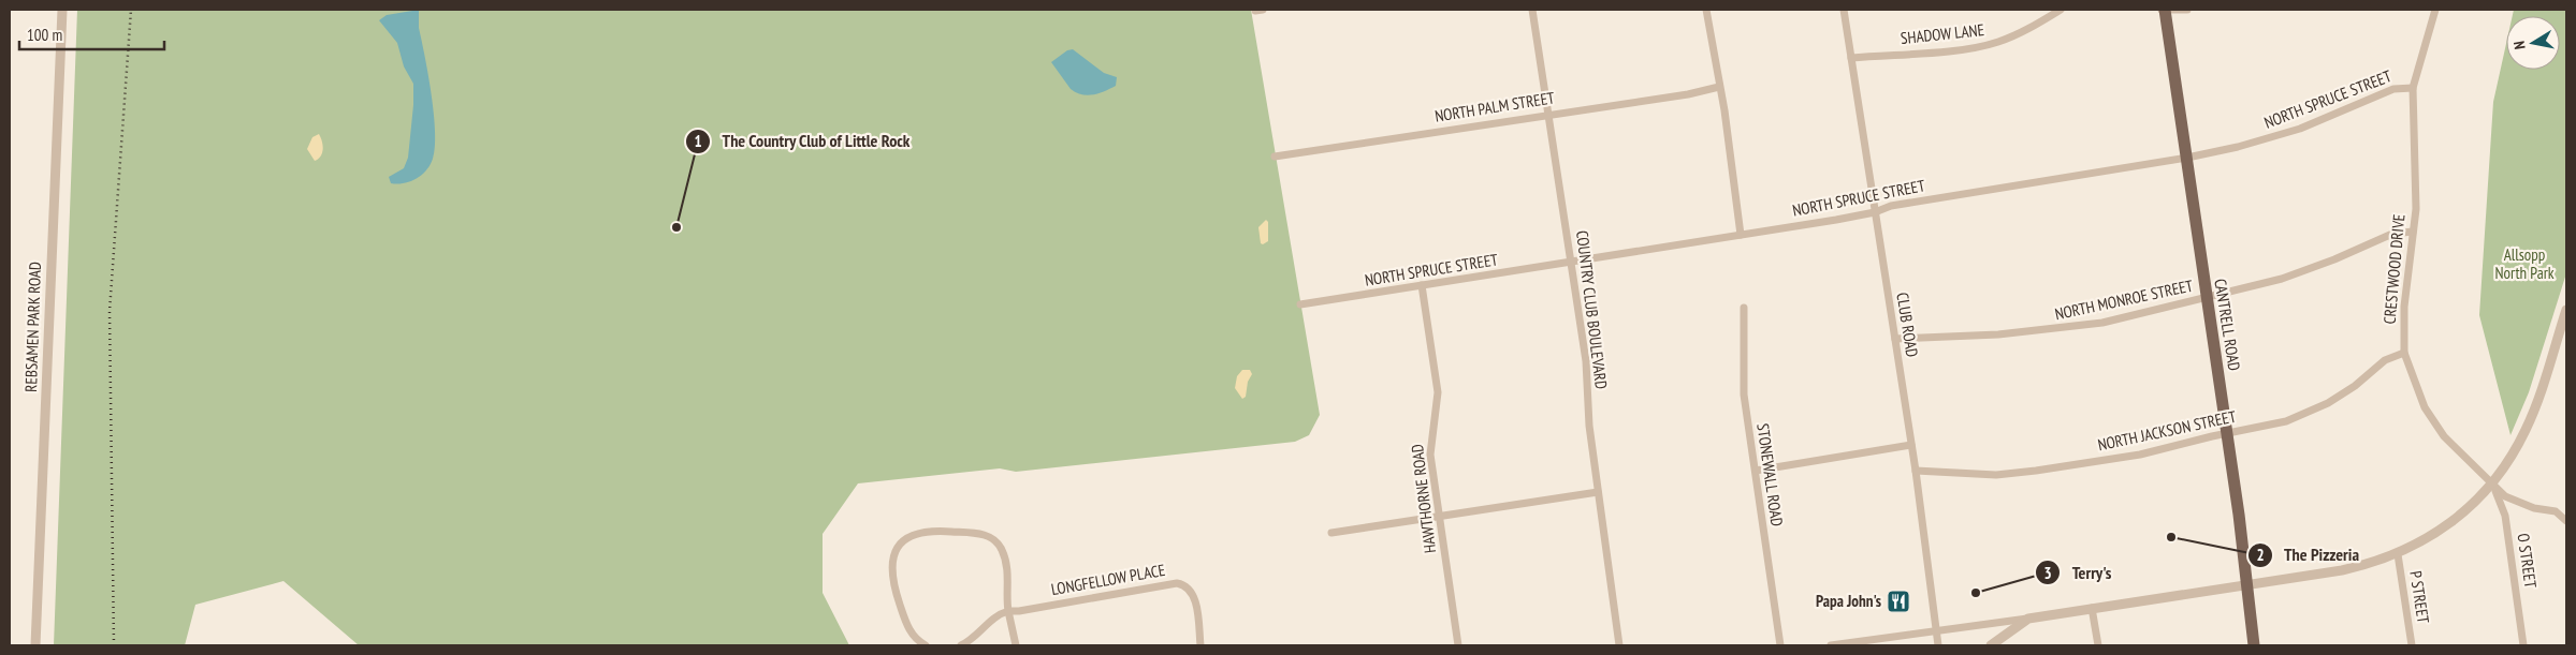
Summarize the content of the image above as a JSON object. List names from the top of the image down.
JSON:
{
  "streets": {
    "main road": ["CANTRELL ROAD"],
    "street": [
      "SHADOW LANE",
      "NORTH SPRUCE STREET",
      "NORTH PALM STREET",
      "CRESTWOOD DRIVE",
      "NORTH MONROE STREET",
      "COUNTRY CLUB BOULEVARD",
      "CLUB ROAD",
      "REBSAMEN PARK ROAD",
      "NORTH JACKSON STREET",
      "STONEWALL ROAD",
      "HAWTHORNE ROAD",
      "O STREET",
      "LONGFELLOW PLACE",
      "P STREET"
    ]
  },
  "crossings": [
    ["SHADOW LANE", "CLUB ROAD"],
    ["NORTH SPRUCE STREET", "CRESTWOOD DRIVE"],
    ["NORTH SPRUCE STREET", "COUNTRY CLUB BOULEVARD"],
    ["NORTH SPRUCE STREET", "CLUB ROAD"],
    ["NORTH SPRUCE STREET", "CANTRELL ROAD"],
    ["NORTH SPRUCE STREET", "HAWTHORNE ROAD"],
    ["NORTH PALM STREET", "COUNTRY CLUB BOULEVARD"],
    ["CRESTWOOD DRIVE", "NORTH MONROE STREET"],
    ["CRESTWOOD DRIVE", "NORTH JACKSON STREET"],
    ["CRESTWOOD DRIVE", "O STREET"],
    ["NORTH MONROE STREET", "CLUB ROAD"],
    ["NORTH MONROE STREET", "CANTRELL ROAD"],
    ["CLUB ROAD", "NORTH JACKSON STREET"],
    ["CANTRELL ROAD", "NORTH JACKSON STREET"]
  ],
  "parks": ["Allsopp North Park"],
  "places": {
    "other": ["The Country Club of Little Rock", "The Pizzeria", "Terry's"],
    "restaurant": ["Papa John's"]
  },
  "scale_bar": "100 m",
  "north": "left"
}
